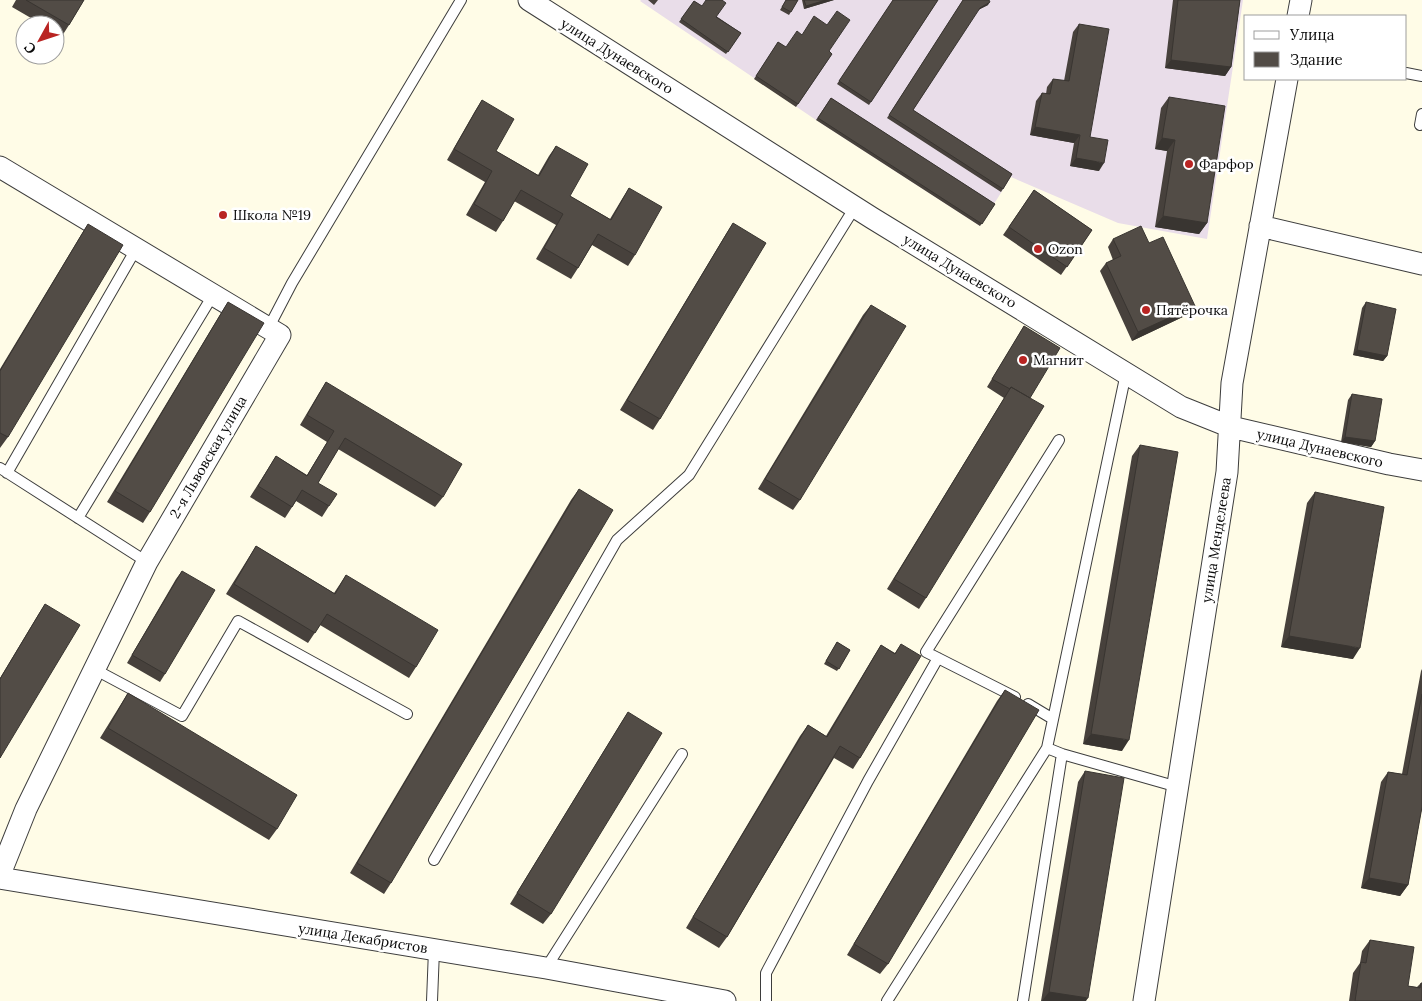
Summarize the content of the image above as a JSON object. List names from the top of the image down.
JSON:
{
  "streets": {
    "street": [
      "улица Дунаевского",
      "2-я Львовская улица",
      "улица Менделеева",
      "улица Декабристов"
    ]
  },
  "crossings": [
    ["улица Дунаевского", "улица Менделеева"],
    ["2-я Львовская улица", "улица Декабристов"]
  ],
  "places": [
    "Фарфор",
    "Школа №19",
    "Ozon",
    "Пятёрочка",
    "Магнит"
  ],
  "legend": ["Улица", "Здание"],
  "north": "bottom left"
}
